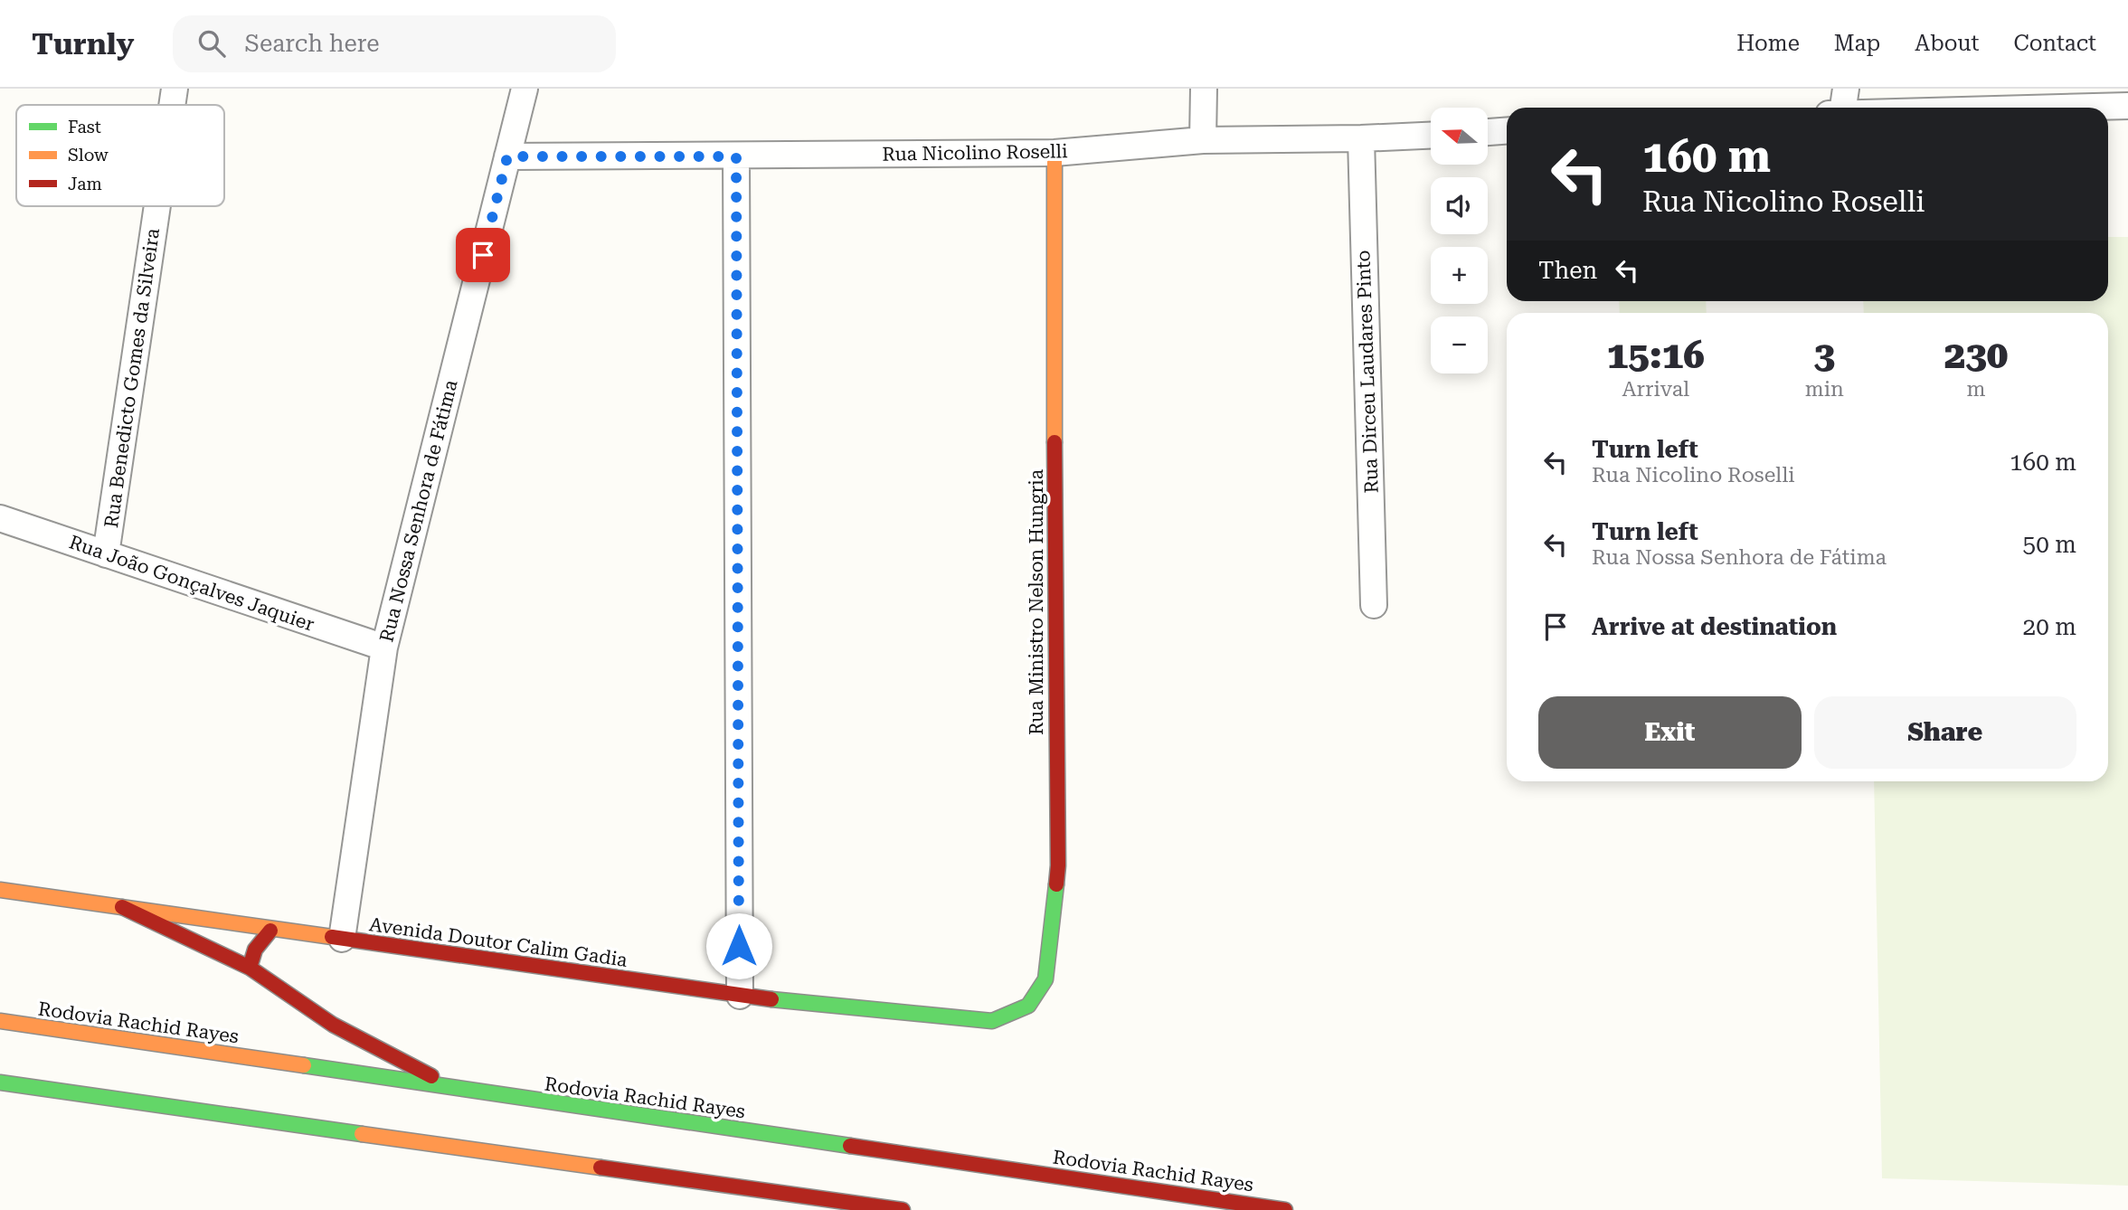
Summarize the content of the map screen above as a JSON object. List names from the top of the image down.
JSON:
{
  "streets": {
    "main road": ["Rua Ministro Nelson Hungria", "Avenida Doutor Calim Gadia", "Rodovia Rachid Rayes"],
    "street": [
      "Rua Nicolino Roselli",
      "Rua Dirceu Laudares Pinto",
      "Rua Benedicto Gomes da Silveira",
      "Rua Nossa Senhora de Fátima",
      "Rua João Gonçalves Jaquier"
    ]
  },
  "crossings": [
    ["Rua Nicolino Roselli", "Rua Dirceu Laudares Pinto"],
    ["Rua Nicolino Roselli", "Rua Nossa Senhora de Fátima"],
    ["Rua Nicolino Roselli", "Rua Ministro Nelson Hungria"],
    ["Rua Benedicto Gomes da Silveira", "Rua João Gonçalves Jaquier"],
    ["Rua Nossa Senhora de Fátima", "Rua João Gonçalves Jaquier"],
    ["Rua Nossa Senhora de Fátima", "Avenida Doutor Calim Gadia"],
    ["Rua Ministro Nelson Hungria", "Avenida Doutor Calim Gadia"]
  ],
  "legend": ["Fast", "Slow", "Jam"],
  "north": "left",
  "page": {
    "header": "Turnly",
    "search": "Search here",
    "nav": [
      "Home",
      "Map",
      "About",
      "Contact"
    ],
    "map_buttons": ["+", "−"],
    "turn": ["160 m", "Rua Nicolino Roselli"],
    "then": "Then",
    "eta": [
      "15:16",
      "Arrival",
      "3",
      "min",
      "230",
      "m"
    ],
    "list": [
      {
        "name": "Turn left",
        "note": "Rua Nicolino Roselli",
        "value": "160 m"
      },
      {
        "name": "Turn left",
        "note": "Rua Nossa Senhora de Fátima",
        "value": "50 m"
      },
      {
        "name": "Arrive at destination",
        "value": "20 m"
      }
    ],
    "buttons": ["Exit", "Share"]
  }
}
